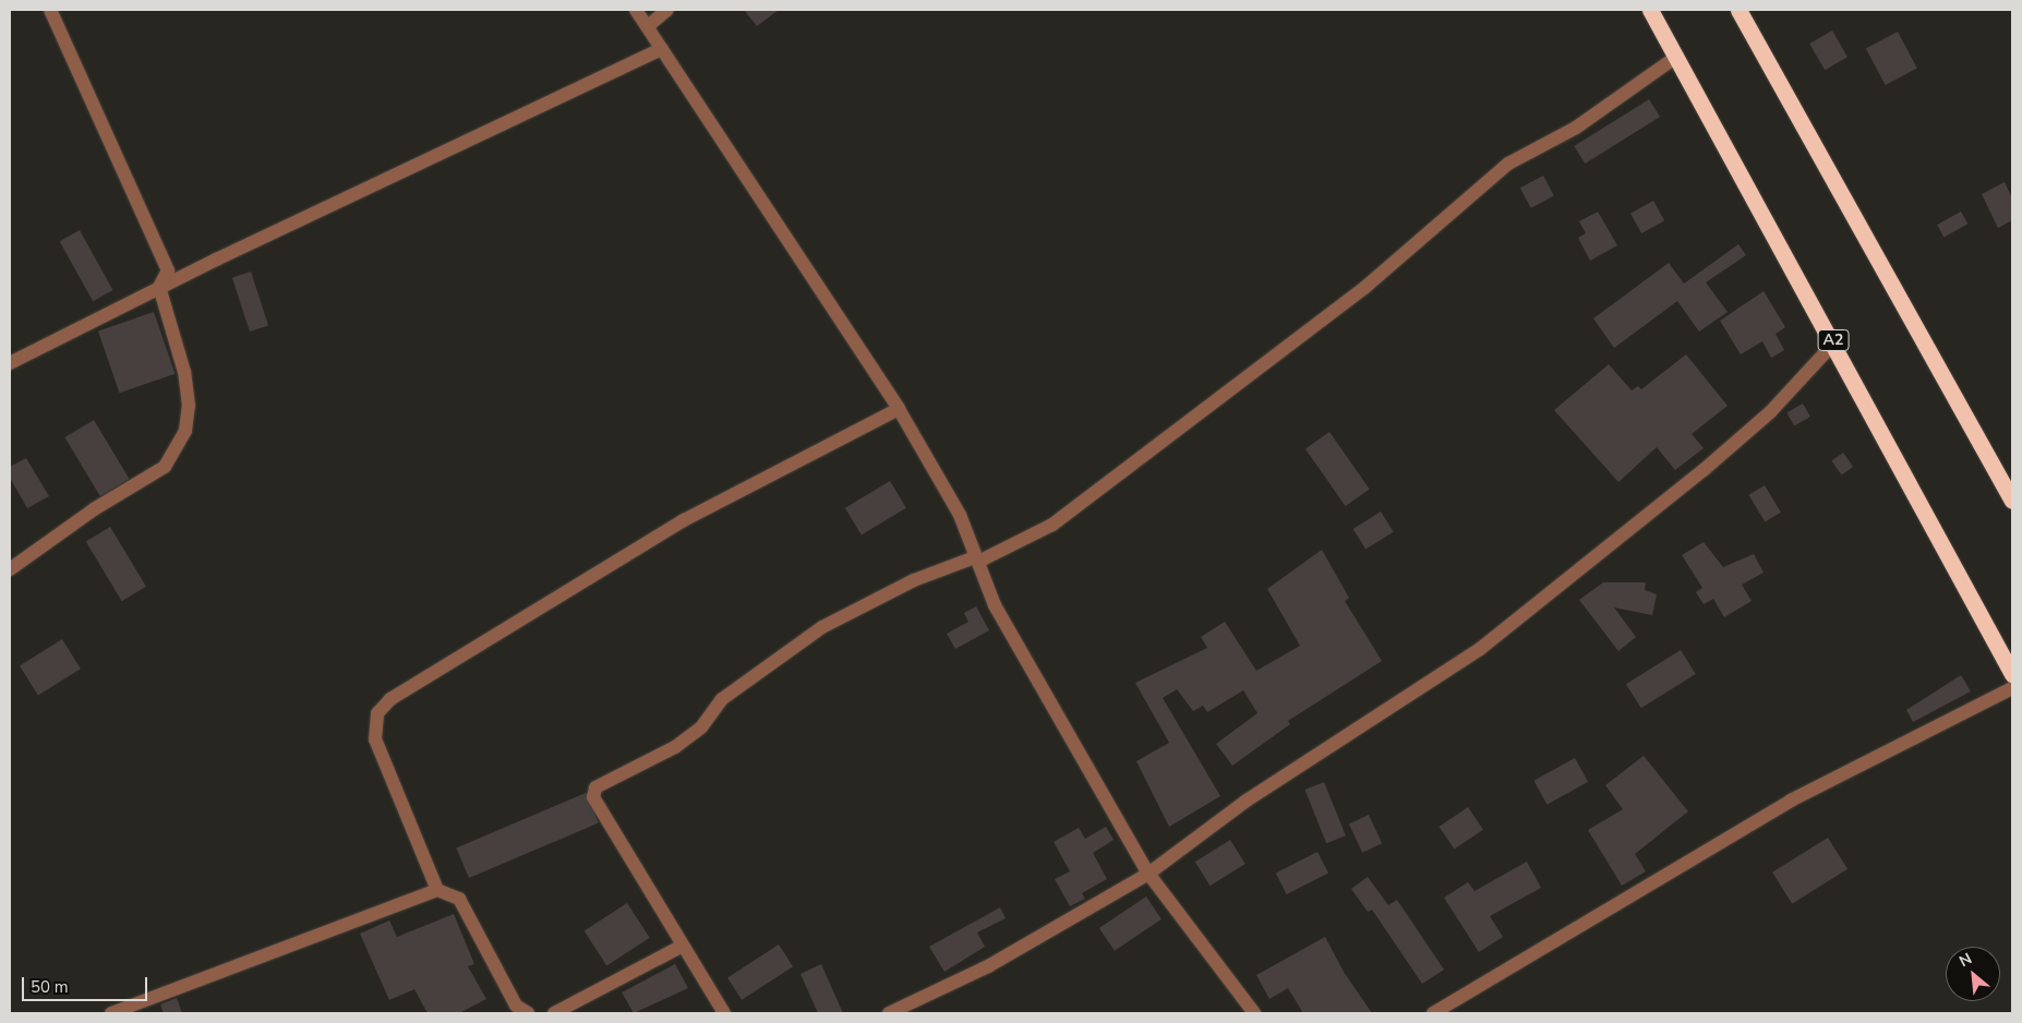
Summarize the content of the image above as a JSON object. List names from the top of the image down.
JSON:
{
  "streets": {
    "highway": ["A2"]
  },
  "scale_bar": "50 m",
  "north": "top left"
}
